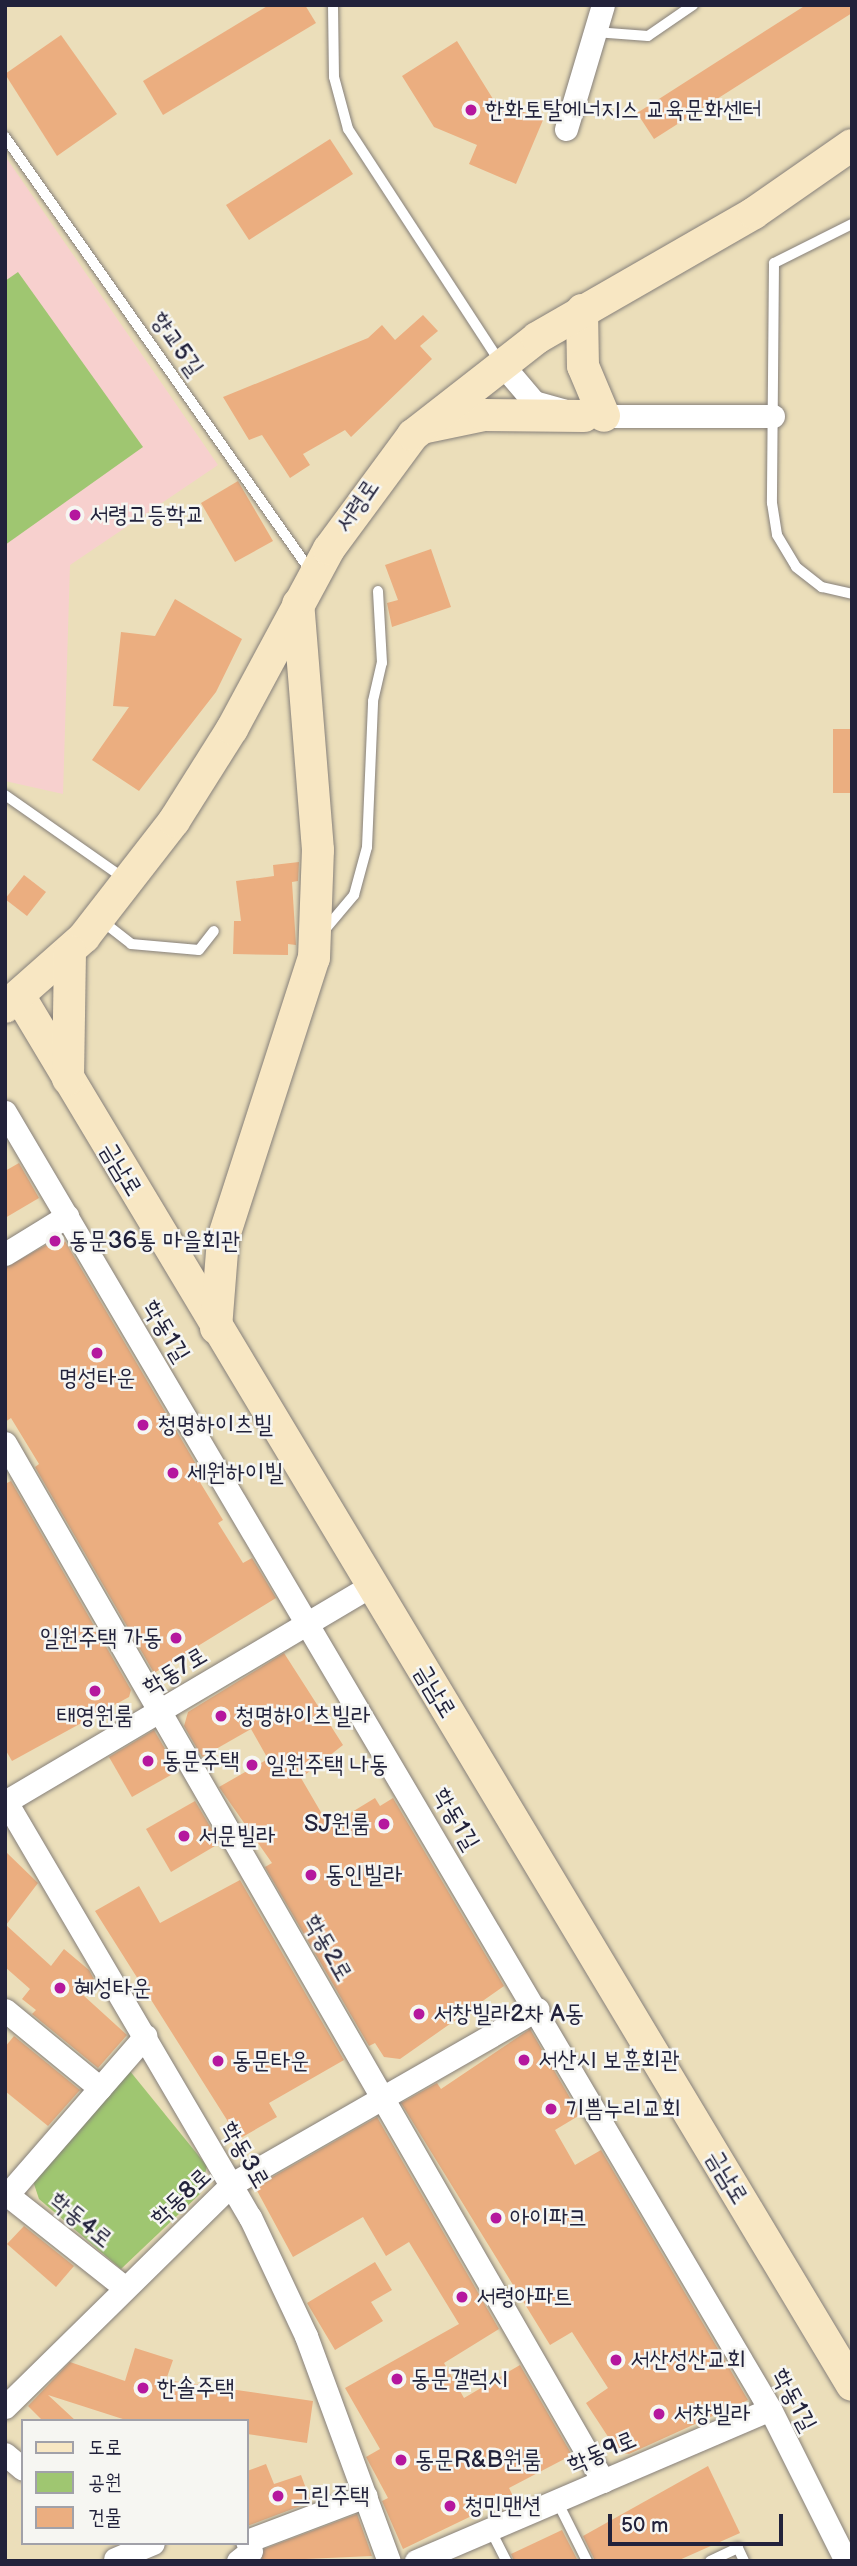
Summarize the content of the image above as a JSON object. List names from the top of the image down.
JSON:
{
  "streets": {
    "street": [
      "서령로",
      "금남로",
      "학동1길",
      "학동7로",
      "학동2로",
      "학동3로",
      "학동8로",
      "학동4로",
      "학동9로"
    ],
    "lane": ["향교5길"]
  },
  "crossings": [
    ["향교5길", "서령로"],
    ["서령로", "금남로"],
    ["금남로", "학동7로"],
    ["학동1길", "학동7로"],
    ["학동1길", "학동8로"],
    ["학동1길", "학동9로"],
    ["학동7로", "학동2로"],
    ["학동7로", "학동3로"],
    ["학동2로", "학동8로"],
    ["학동2로", "학동9로"],
    ["학동3로", "학동8로"],
    ["학동8로", "학동4로"]
  ],
  "places": [
    "한화토탈에너지스 교육문화센터",
    "서령고등학교",
    "동문36통 마을회관",
    "명성타운",
    "청명하이츠빌",
    "세원하이빌",
    "일원주택 가동",
    "태영원룸",
    "청명하이츠빌라",
    "동문주택",
    "일원주택 나동",
    "SJ원룸",
    "서문빌라",
    "동인빌라",
    "혜성타운",
    "서창빌라2차 A동",
    "서산시 보훈회관",
    "동문타운",
    "기쁨누리교회",
    "아이파크",
    "서령아파트",
    "서산성산교회",
    "동문갤럭시",
    "한솔주택",
    "서창빌라",
    "동문R&B원룸",
    "그린주택",
    "청민맨션"
  ],
  "legend": ["도로", "공원", "건물"],
  "scale_bar": "50 m"
}
